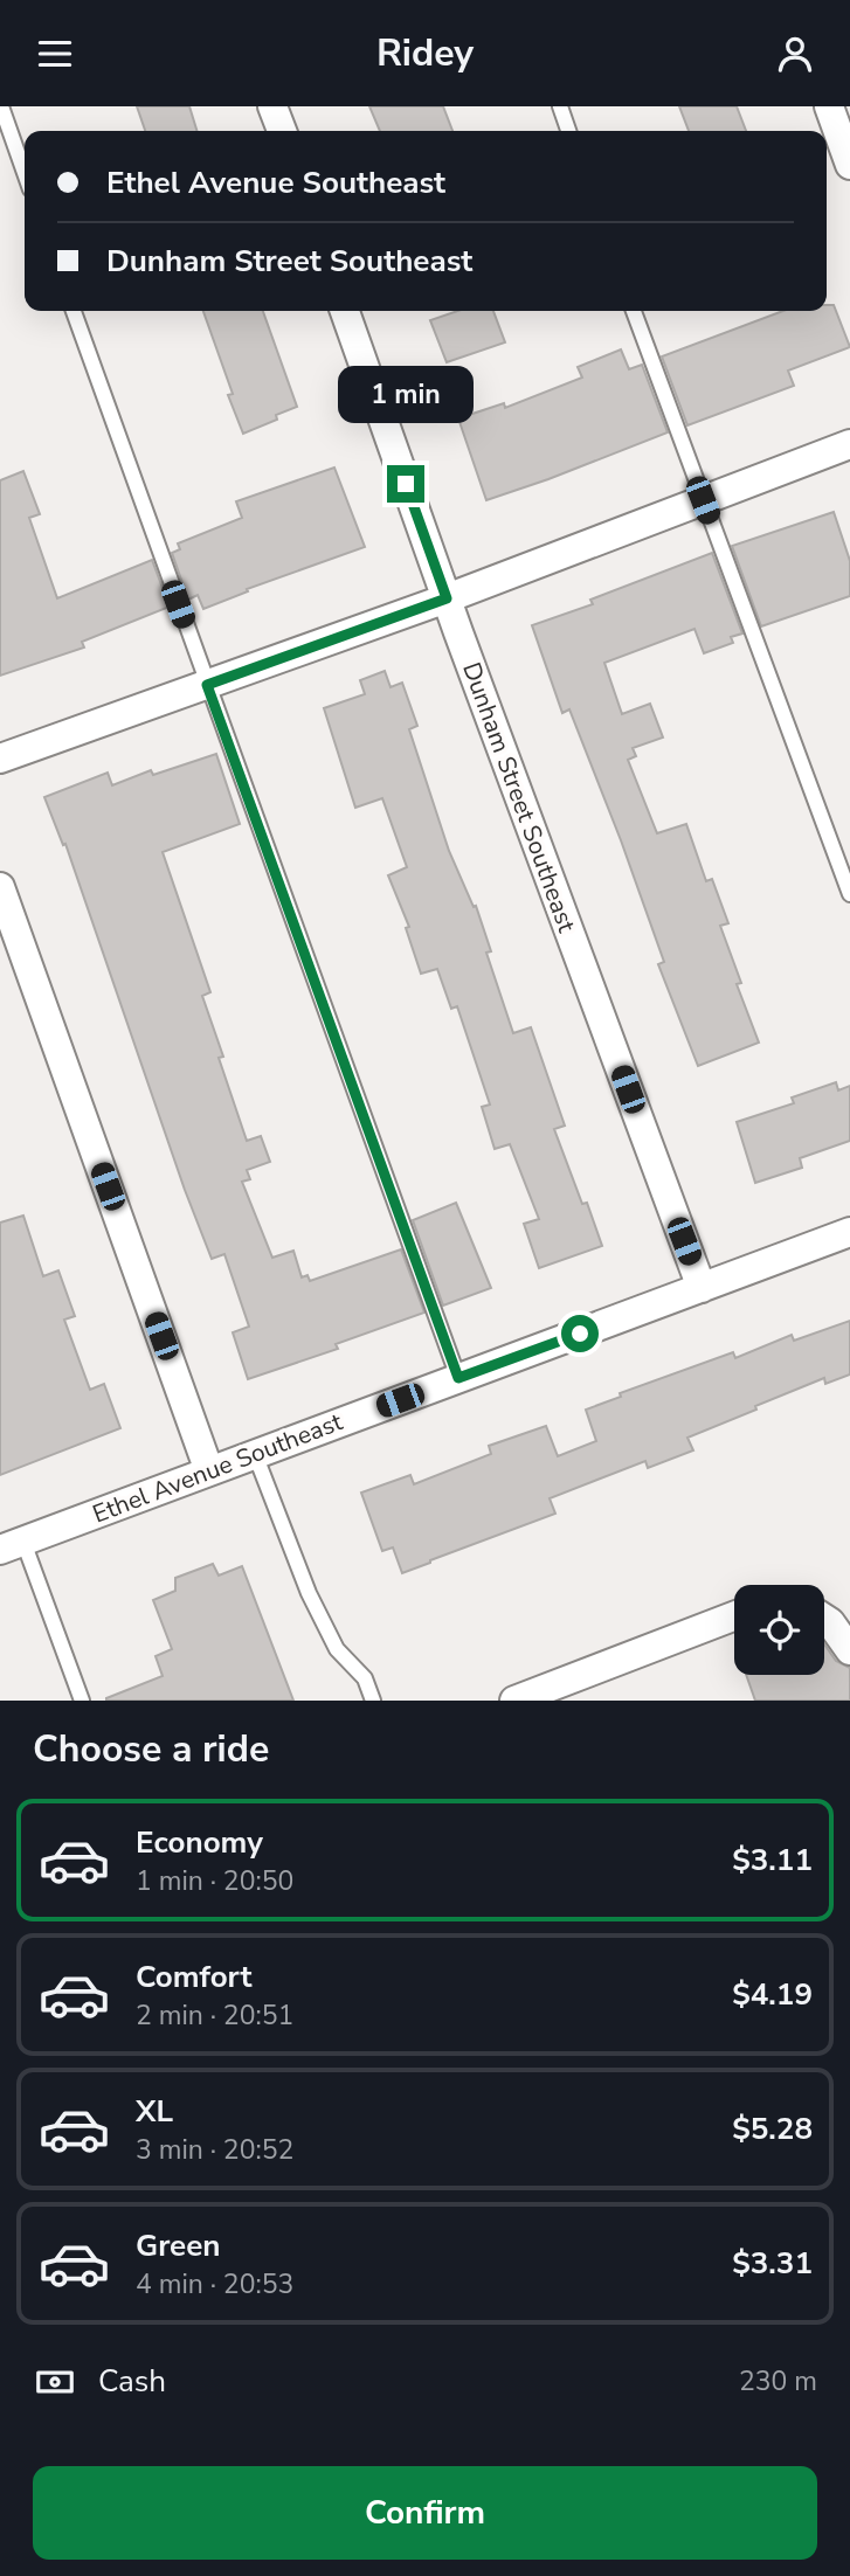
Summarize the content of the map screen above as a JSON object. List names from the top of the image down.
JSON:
{
  "streets": {
    "street": ["Dunham Street Southeast", "Ethel Avenue Southeast"]
  },
  "crossings": [
    ["Dunham Street Southeast", "Ethel Avenue Southeast"]
  ],
  "page": {
    "header": "Ridey",
    "banner": ["Ethel Avenue Southeast", "Dunham Street Southeast"],
    "bubble": "1 min",
    "heading": "Choose a ride",
    "list": [
      {
        "name": "Economy",
        "note": "1 min · 20:50",
        "value": "$3.11"
      },
      {
        "name": "Comfort",
        "note": "2 min · 20:51",
        "value": "$4.19"
      },
      {
        "name": "XL",
        "note": "3 min · 20:52",
        "value": "$5.28"
      },
      {
        "name": "Green",
        "note": "4 min · 20:53",
        "value": "$3.31"
      }
    ],
    "pay": ["Cash", "230 m"],
    "buttons": "Confirm"
  }
}
